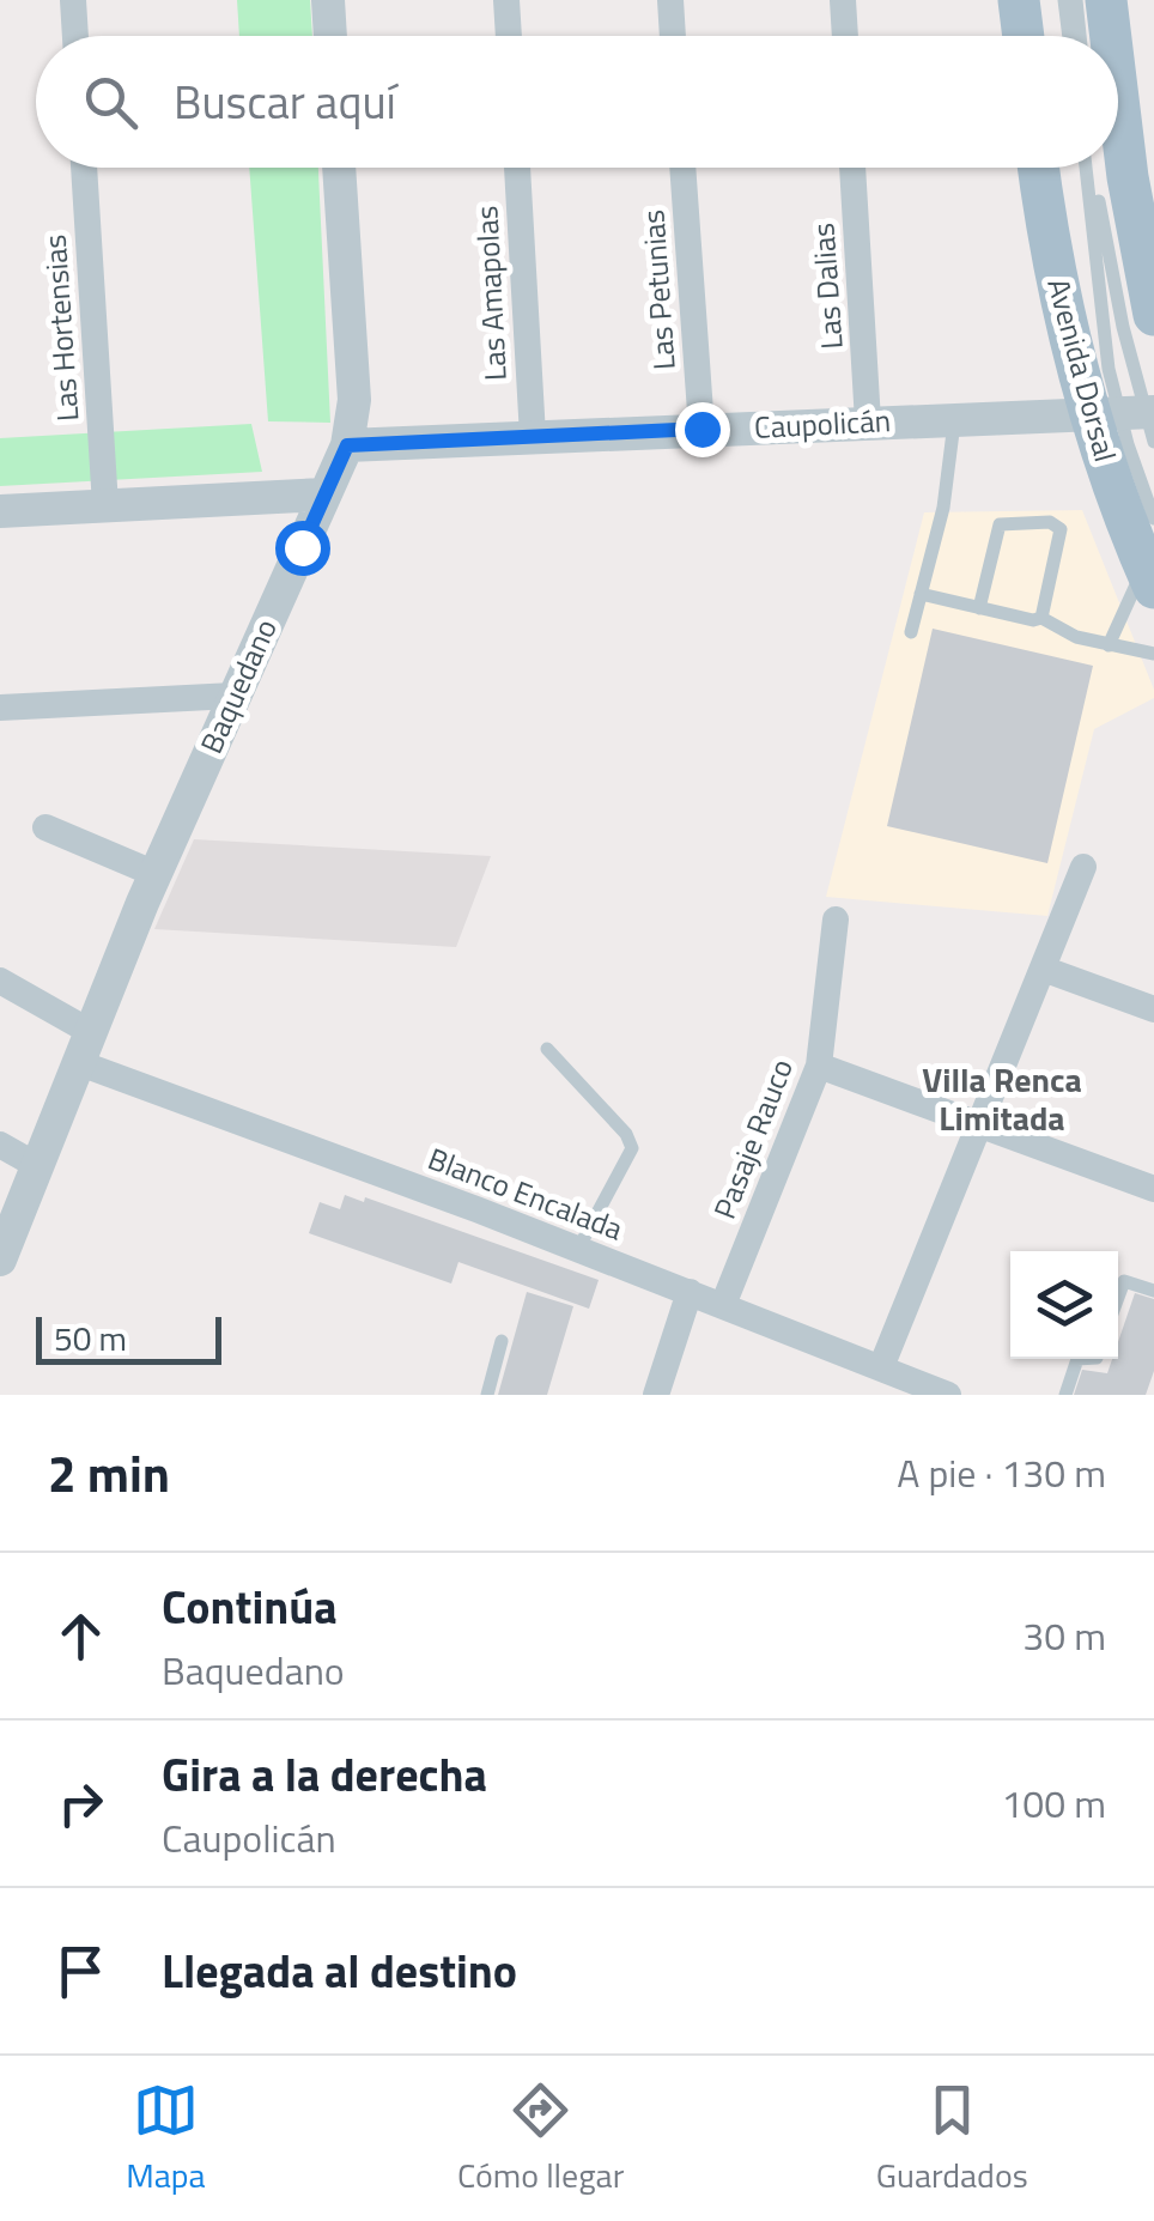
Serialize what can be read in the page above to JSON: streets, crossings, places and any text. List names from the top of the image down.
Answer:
{
  "streets": {
    "main road": ["Avenida Dorsal"],
    "street": [
      "Las Dalias",
      "Las Petunias",
      "Las Amapolas",
      "Las Hortensias",
      "Caupolicán",
      "Baquedano",
      "Pasaje Rauco",
      "Blanco Encalada"
    ]
  },
  "crossings": [
    ["Las Dalias", "Caupolicán"],
    ["Las Petunias", "Caupolicán"],
    ["Las Amapolas", "Caupolicán"],
    ["Avenida Dorsal", "Caupolicán"],
    ["Caupolicán", "Baquedano"],
    ["Baquedano", "Blanco Encalada"],
    ["Pasaje Rauco", "Blanco Encalada"]
  ],
  "districts": ["Villa Renca Limitada"],
  "scale_bar": "50 m",
  "page": {
    "search": "Buscar aquí",
    "scale": "50 m",
    "heading": ["2 min", "A pie · 130 m"],
    "list": [
      ["Continúa", "Baquedano", "30 m"],
      ["Gira a la derecha", "Caupolicán", "100 m"],
      "Llegada al destino"
    ],
    "nav": ["Mapa", "Cómo llegar", "Guardados"]
  }
}
